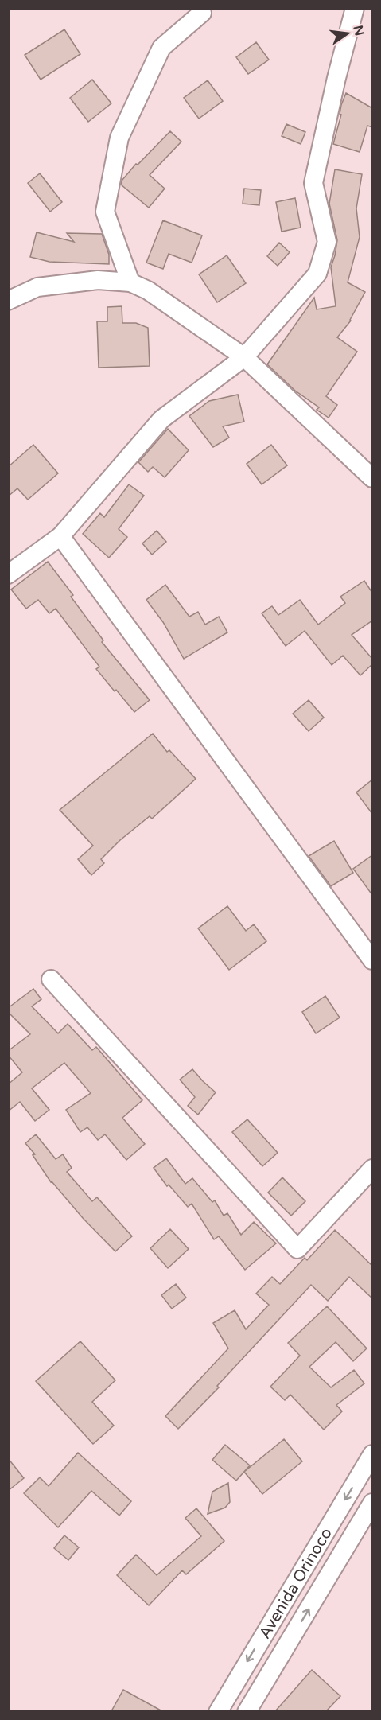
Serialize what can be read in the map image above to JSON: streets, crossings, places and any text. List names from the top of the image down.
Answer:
{
  "streets": {
    "street": ["Avenida Orinoco"]
  },
  "north": "right"
}
